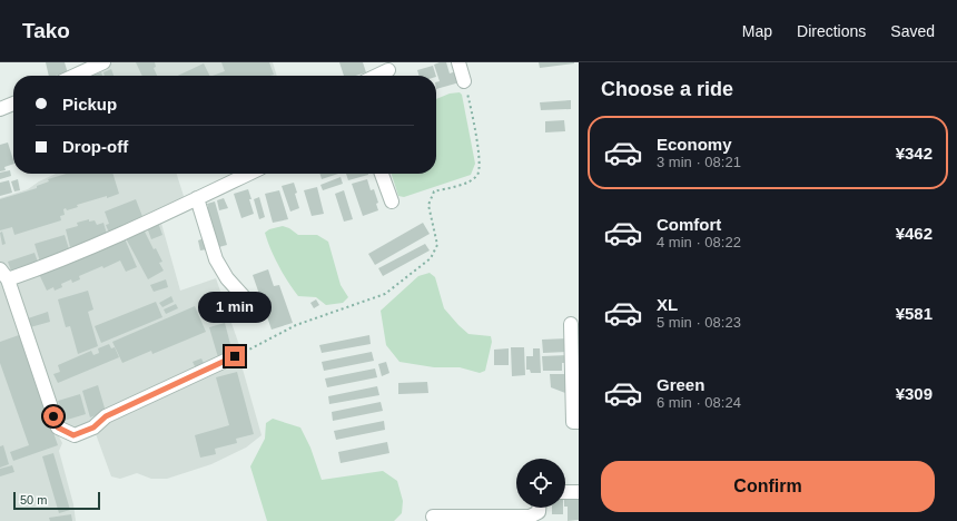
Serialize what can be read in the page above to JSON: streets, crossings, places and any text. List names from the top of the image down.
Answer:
{
  "scale_bar": "50 m",
  "page": {
    "header": "Tako",
    "nav": ["Map", "Directions", "Saved"],
    "heading": "Choose a ride",
    "banner": ["Pickup", "Drop-off"],
    "list": [
      {
        "name": "Economy",
        "note": "3 min · 08:21",
        "value": "¥342"
      },
      {
        "name": "Comfort",
        "note": "4 min · 08:22",
        "value": "¥462"
      },
      {
        "name": "XL",
        "note": "5 min · 08:23",
        "value": "¥581"
      },
      {
        "name": "Green",
        "note": "6 min · 08:24",
        "value": "¥309"
      }
    ],
    "bubble": "1 min",
    "buttons": "Confirm",
    "scale": "50 m"
  }
}
